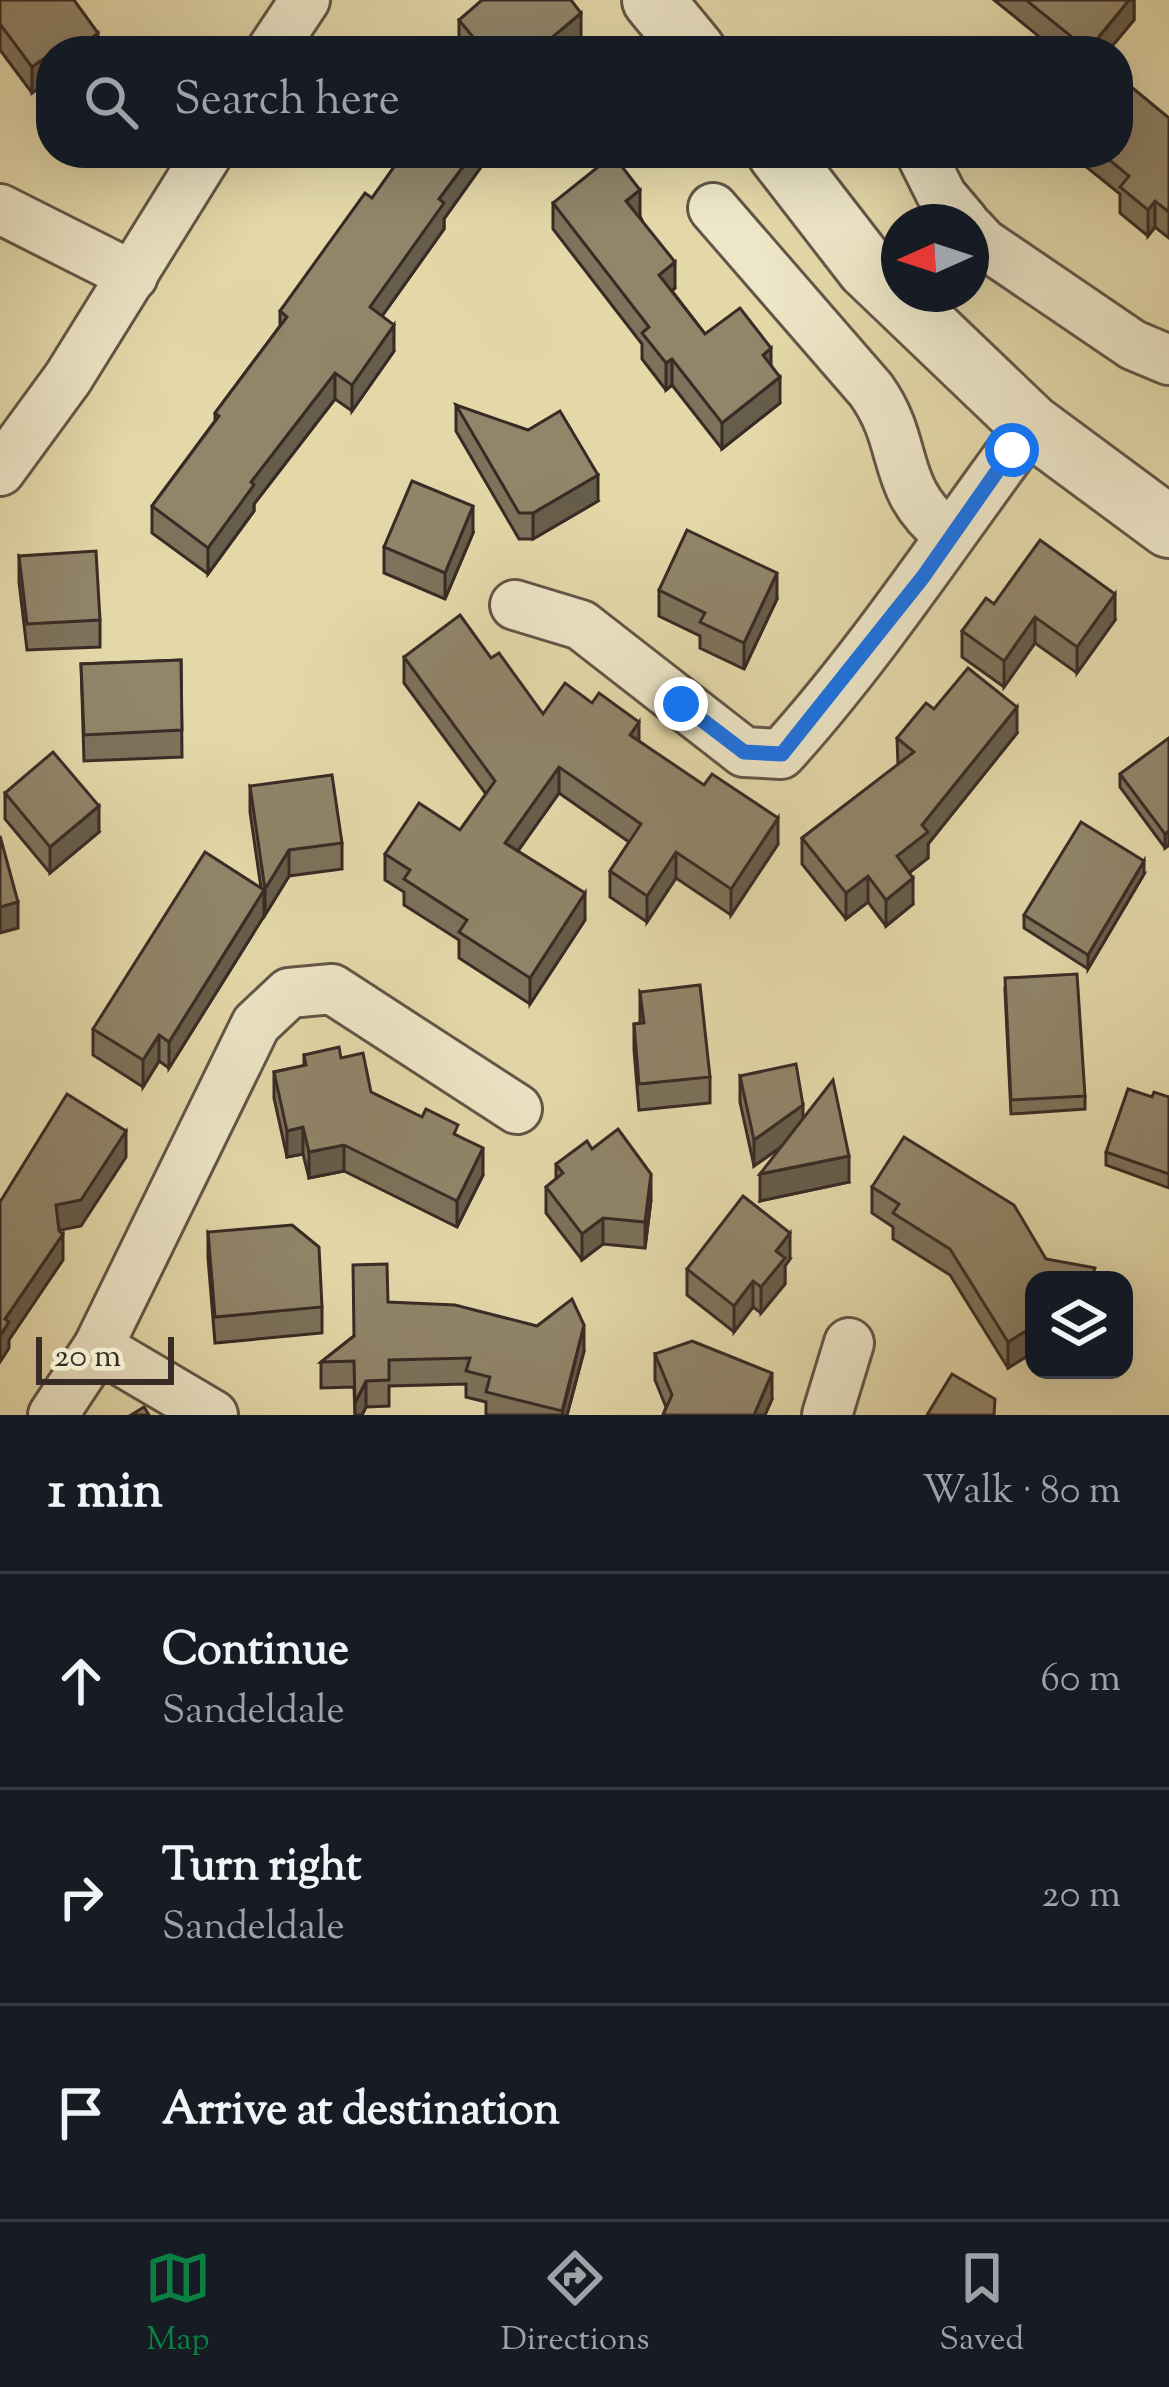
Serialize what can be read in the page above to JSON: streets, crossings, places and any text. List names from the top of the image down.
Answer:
{
  "scale_bar": "20 m",
  "north": "left",
  "page": {
    "search": "Search here",
    "scale": "20 m",
    "heading": ["1 min", "Walk · 80 m"],
    "list": [
      ["Continue", "Sandeldale", "60 m"],
      ["Turn right", "Sandeldale", "20 m"],
      "Arrive at destination"
    ],
    "nav": ["Map", "Directions", "Saved"]
  }
}
